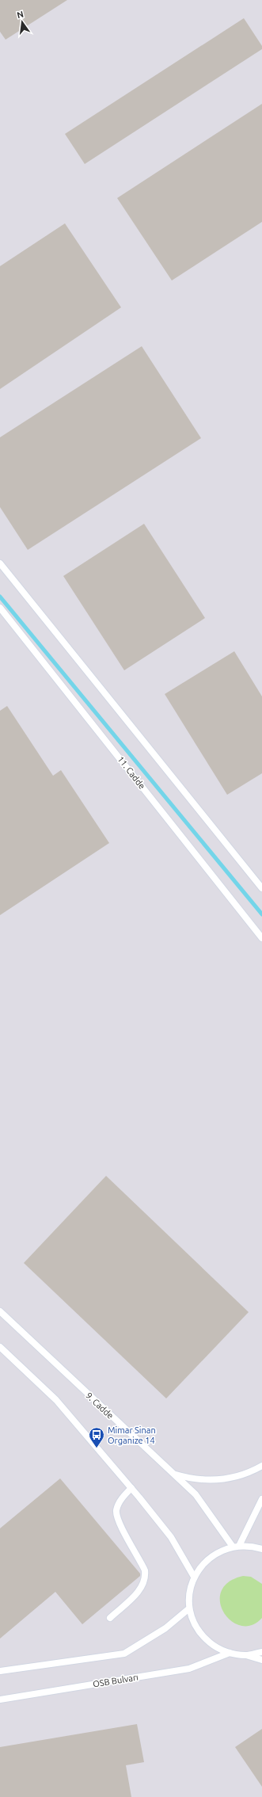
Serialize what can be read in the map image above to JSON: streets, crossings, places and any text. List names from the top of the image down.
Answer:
{
  "streets": {
    "lane": ["11. Cadde", "9. Cadde", "OSB Bulvarı"]
  },
  "places": {
    "bus stop": ["Mimar Sinan Organize 14"]
  },
  "north": "top"
}
